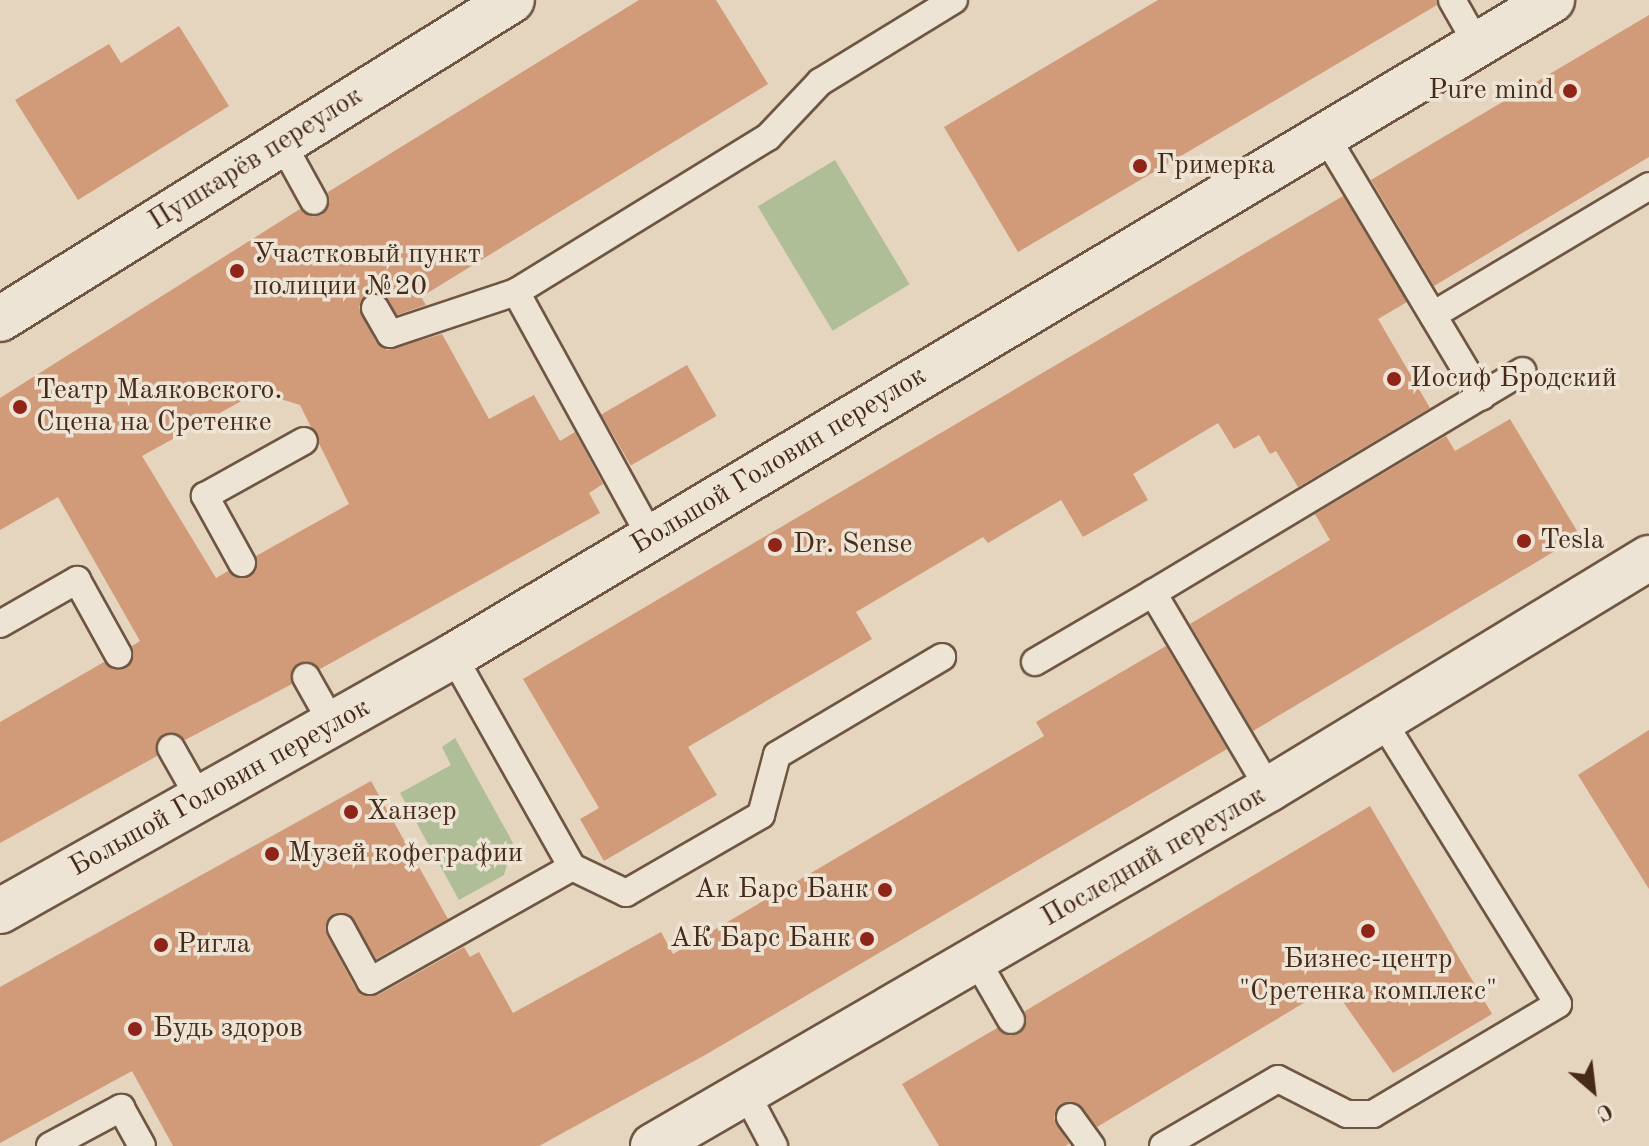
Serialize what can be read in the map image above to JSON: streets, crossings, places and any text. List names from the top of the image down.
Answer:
{
  "streets": {
    "street": ["Пушкарёв переулок", "Большой Головин переулок", "Последний переулок"]
  },
  "places": [
    "Pure mind",
    "Гримерка",
    "Участковый пункт полиции №20",
    "Иосиф Бродский",
    "Театр Маяковского. Сцена на Сретенке",
    "Tesla",
    "Dr. Sense",
    "Ханзер",
    "Музей кофеграфии",
    "Ак Барс Банк",
    "Бизнес-центр \"Сретенка комплекс\"",
    "АК Барс Банк",
    "Ригла",
    "Будь здоров"
  ],
  "north": "bottom right"
}
